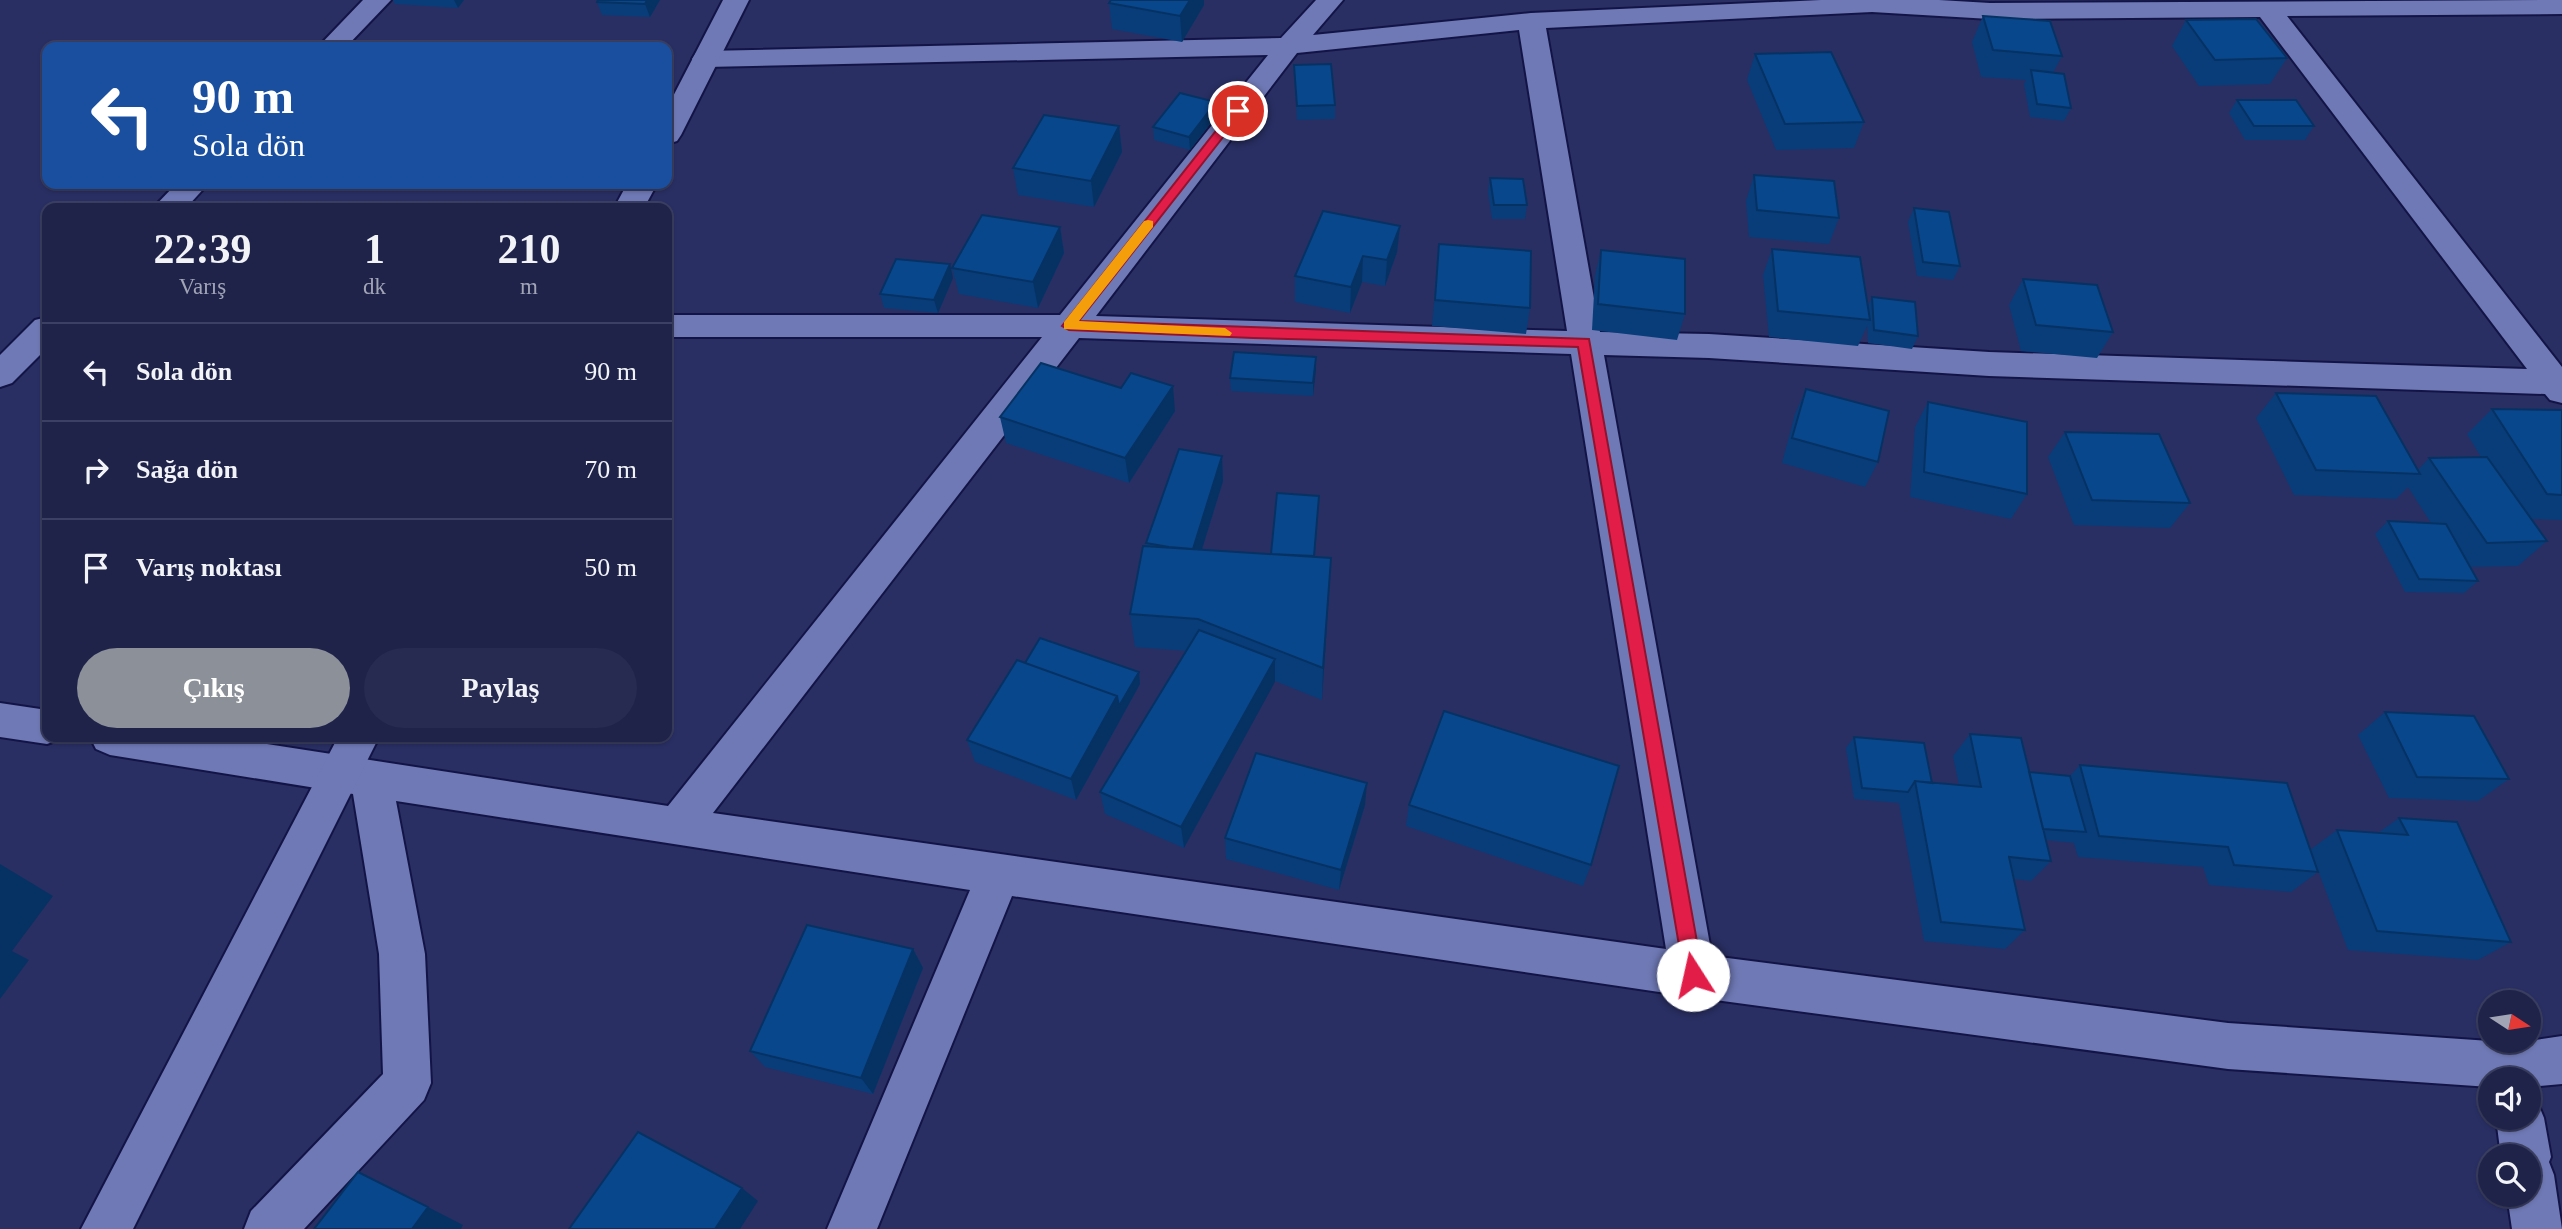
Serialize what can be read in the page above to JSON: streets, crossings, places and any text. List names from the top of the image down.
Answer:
{
  "north": "right",
  "page": {
    "turn": ["90 m", "Sola dön"],
    "eta": [
      "22:39",
      "Varış",
      "1",
      "dk",
      "210",
      "m"
    ],
    "list": [
      {
        "name": "Sola dön",
        "value": "90 m"
      },
      {
        "name": "Sağa dön",
        "value": "70 m"
      },
      {
        "name": "Varış noktası",
        "value": "50 m"
      }
    ],
    "buttons": ["Çıkış", "Paylaş"]
  }
}
